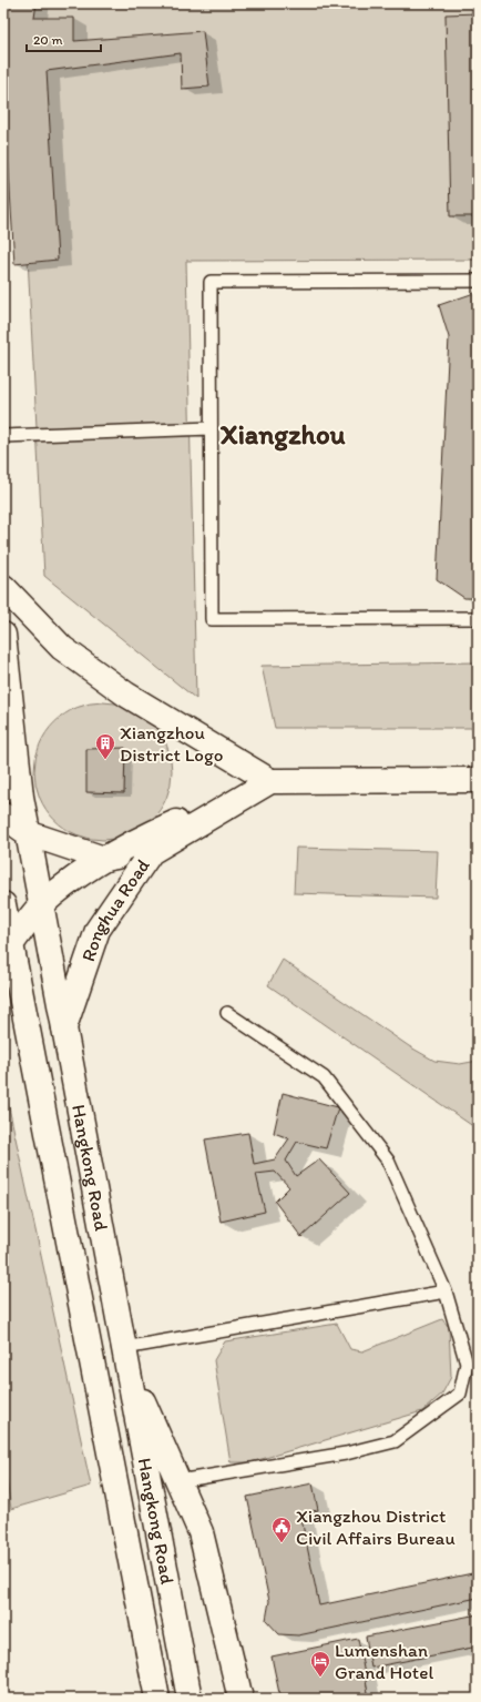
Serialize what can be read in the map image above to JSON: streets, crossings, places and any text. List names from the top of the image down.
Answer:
{
  "streets": {
    "main road": ["Ronghua Road", "Hangkong Road"]
  },
  "crossings": [
    ["Ronghua Road", "Hangkong Road"]
  ],
  "districts": ["Xiangzhou"],
  "places": {
    "building": ["Xiangzhou District Logo"],
    "public building": ["Xiangzhou District Civil Affairs Bureau"],
    "hotel": ["Lumenshan Grand Hotel"]
  },
  "scale_bar": "20 m"
}
